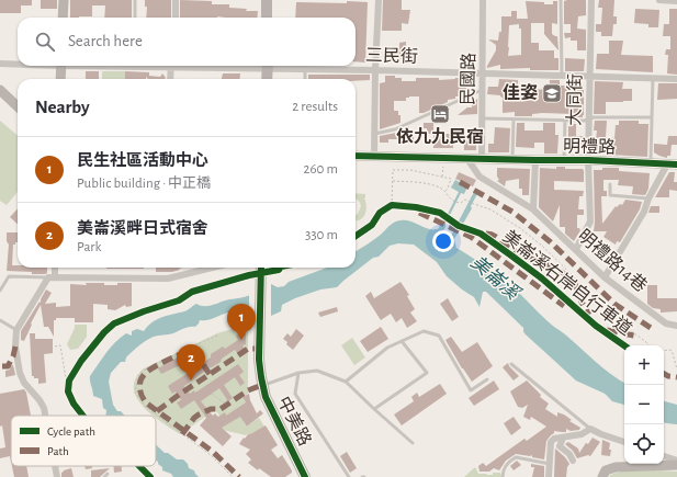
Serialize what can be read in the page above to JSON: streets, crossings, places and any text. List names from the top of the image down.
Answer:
{
  "streets": {
    "main road": ["中美路"],
    "street": [
      "三民街",
      "民國路",
      "大同街",
      "明禮路",
      "明禮路14巷"
    ],
    "cycle path": ["美崙溪右岸自行車道"]
  },
  "crossings": [
    ["三民街", "民國路"],
    ["三民街", "大同街"],
    ["民國路", "明禮路"],
    ["大同街", "明禮路"],
    ["大同街", "明禮路14巷"]
  ],
  "water": ["美崙溪"],
  "places": {
    "school or university": ["佳姿"],
    "hotel": ["依九九民宿"]
  },
  "legend": ["Cycle path", "Path"],
  "page": {
    "search": "Search here",
    "heading": ["Nearby", "2 results"],
    "list": [
      {
        "mark": "1",
        "name": "民生社區活動中心",
        "note": "Public building · 中正橋",
        "value": "260 m"
      },
      {
        "mark": "2",
        "name": "美崙溪畔日式宿舍",
        "note": "Park",
        "value": "330 m"
      }
    ],
    "pins": ["1", "2"],
    "map_buttons": ["+", "−"]
  }
}
